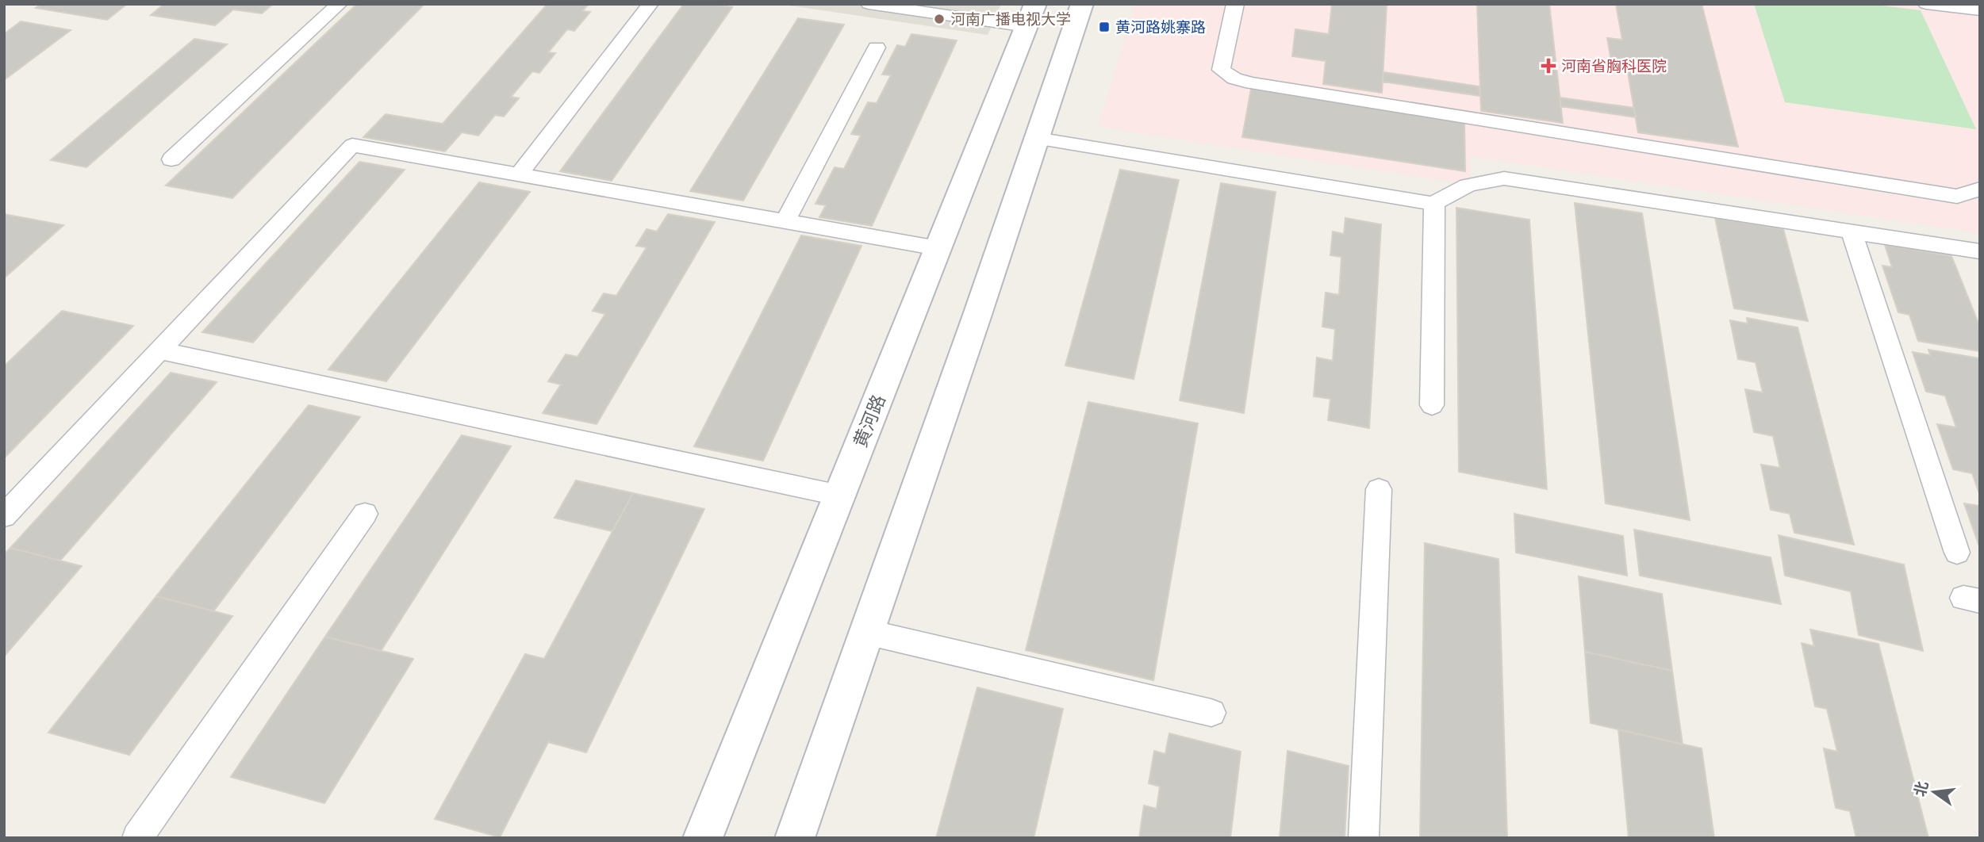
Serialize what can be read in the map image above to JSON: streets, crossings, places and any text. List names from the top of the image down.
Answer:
{
  "streets": {
    "main road": ["黄河路"]
  },
  "places": {
    "other": ["河南广播电视大学"],
    "transit": ["黄河路姚寨路"],
    "health": ["河南省胸科医院"]
  },
  "north": "left"
}
